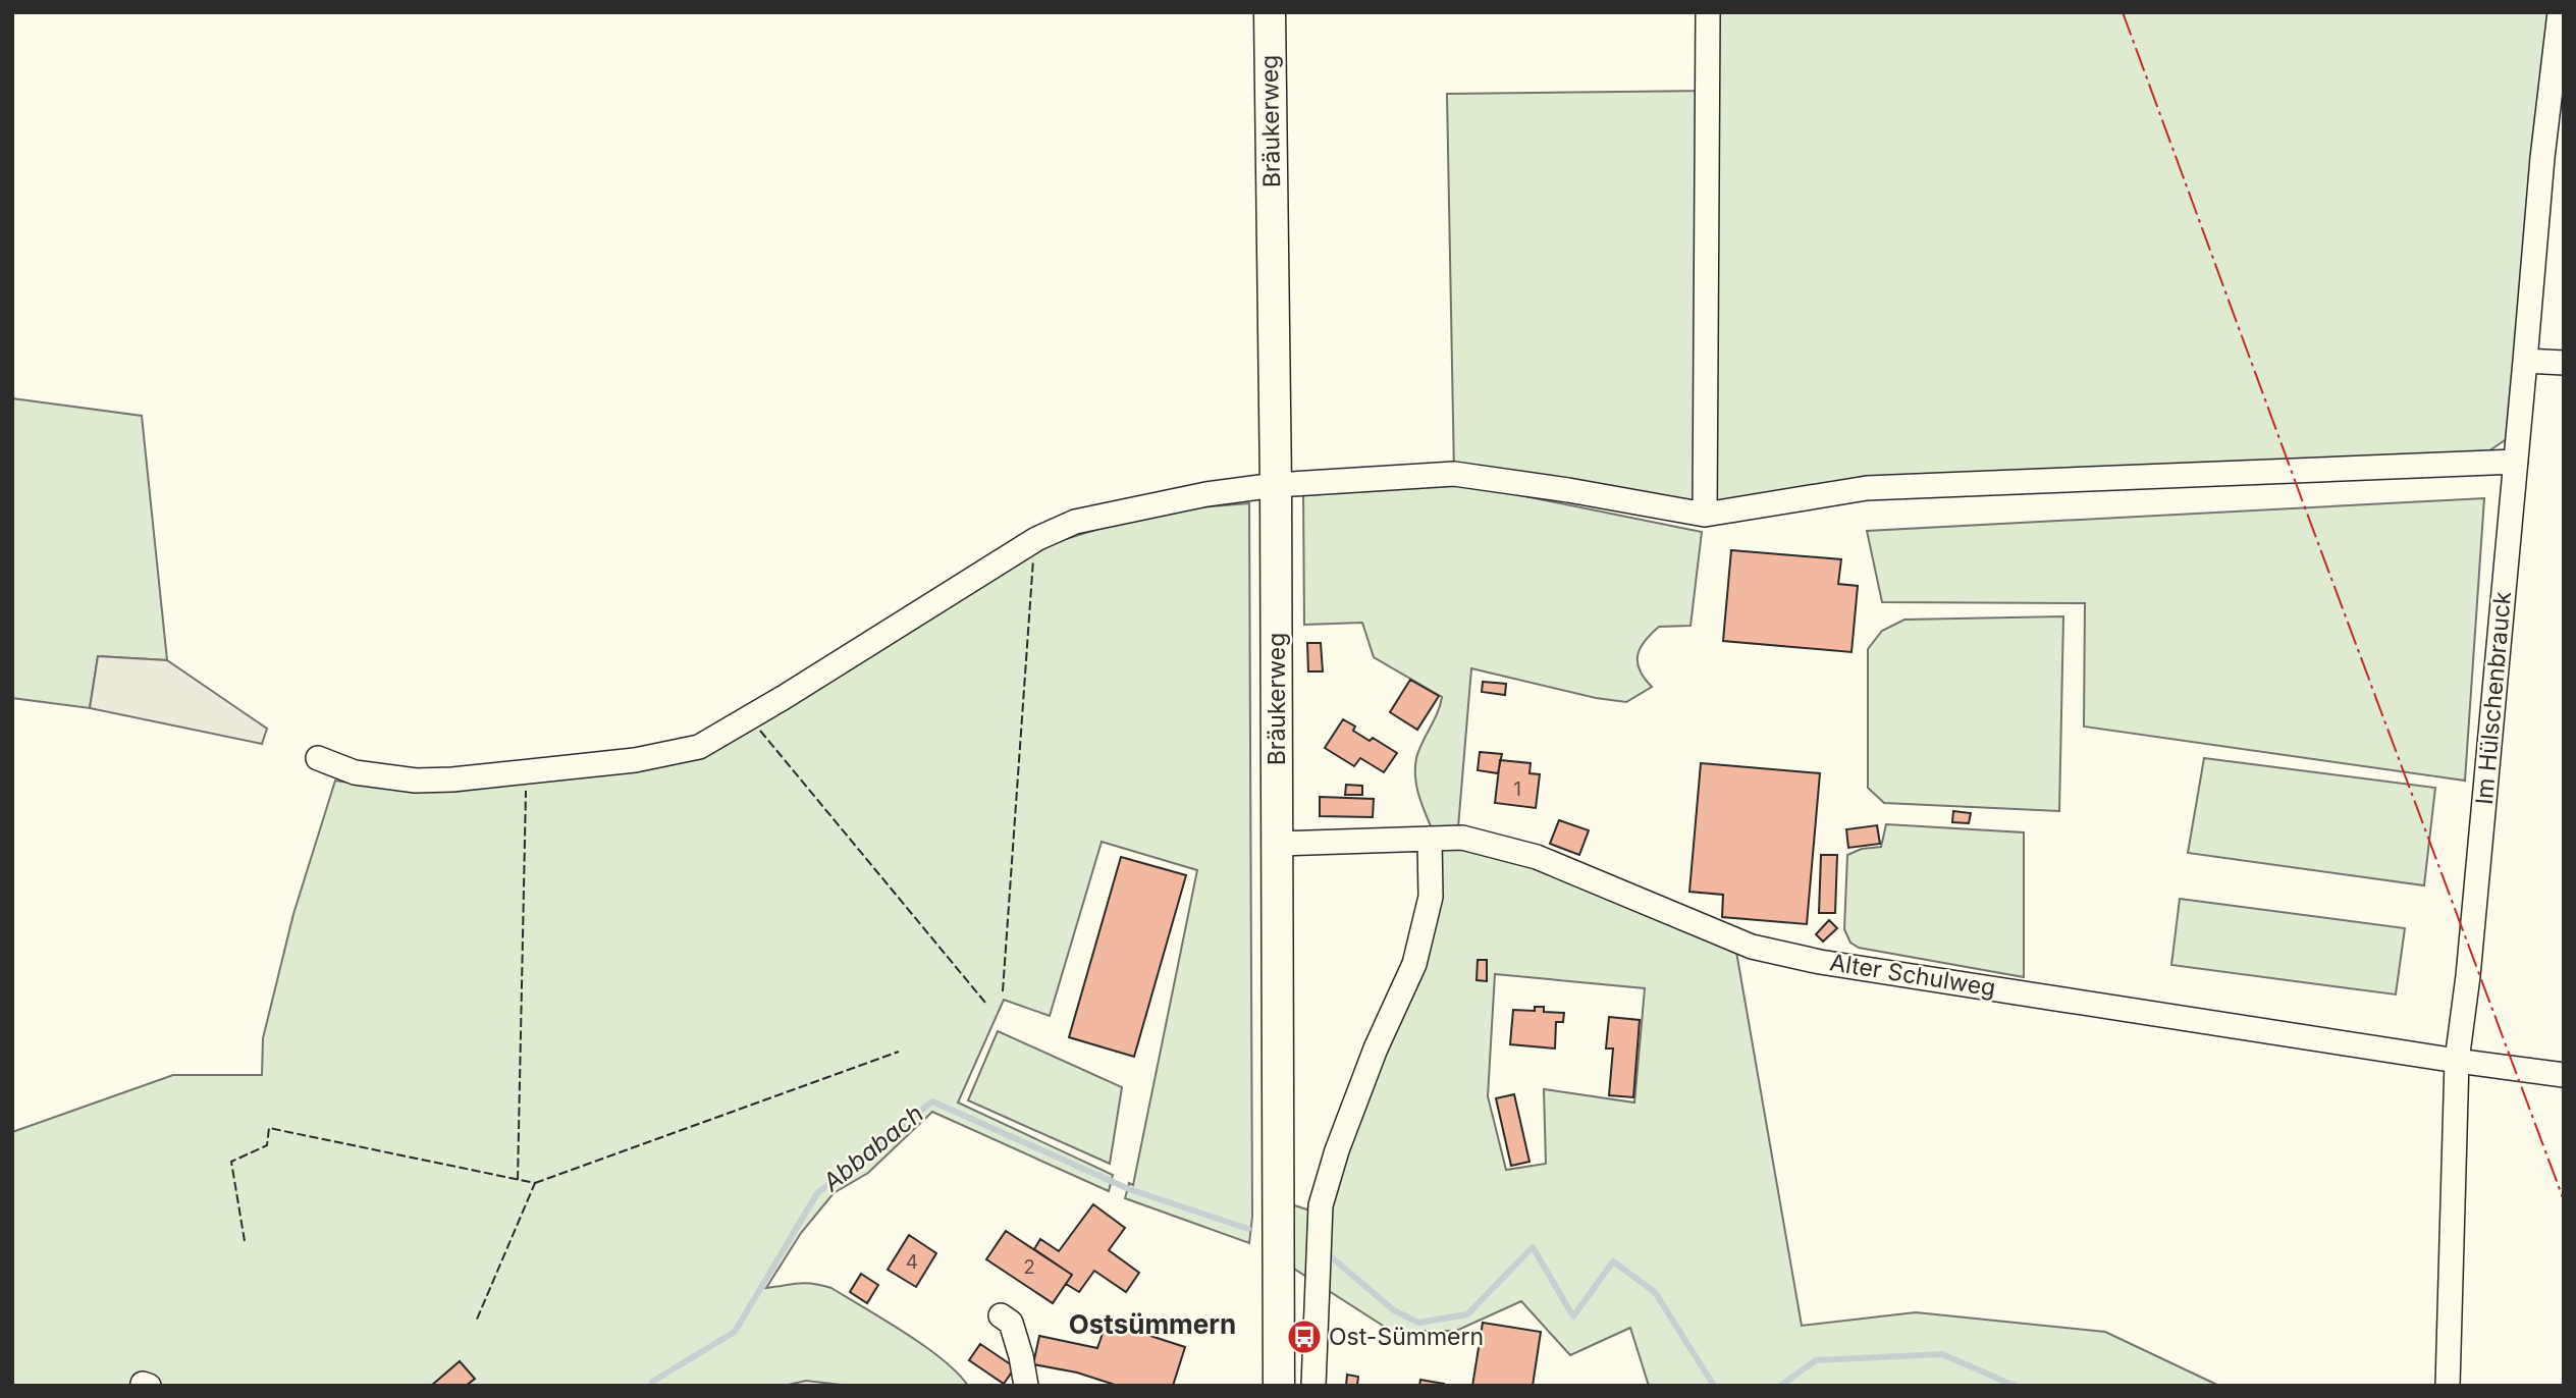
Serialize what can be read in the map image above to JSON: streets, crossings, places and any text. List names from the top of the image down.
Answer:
{
  "streets": {
    "main road": ["Bräukerweg"],
    "street": ["Im Hülschenbrauck", "Alter Schulweg"]
  },
  "crossings": [
    ["Bräukerweg", "Alter Schulweg"],
    ["Im Hülschenbrauck", "Alter Schulweg"]
  ],
  "districts": ["Ostsümmern"],
  "water": ["Abbabach"],
  "places": {
    "bus stop": ["Ost-Sümmern"]
  },
  "house_numbers": ["1", "4", "2"]
}
